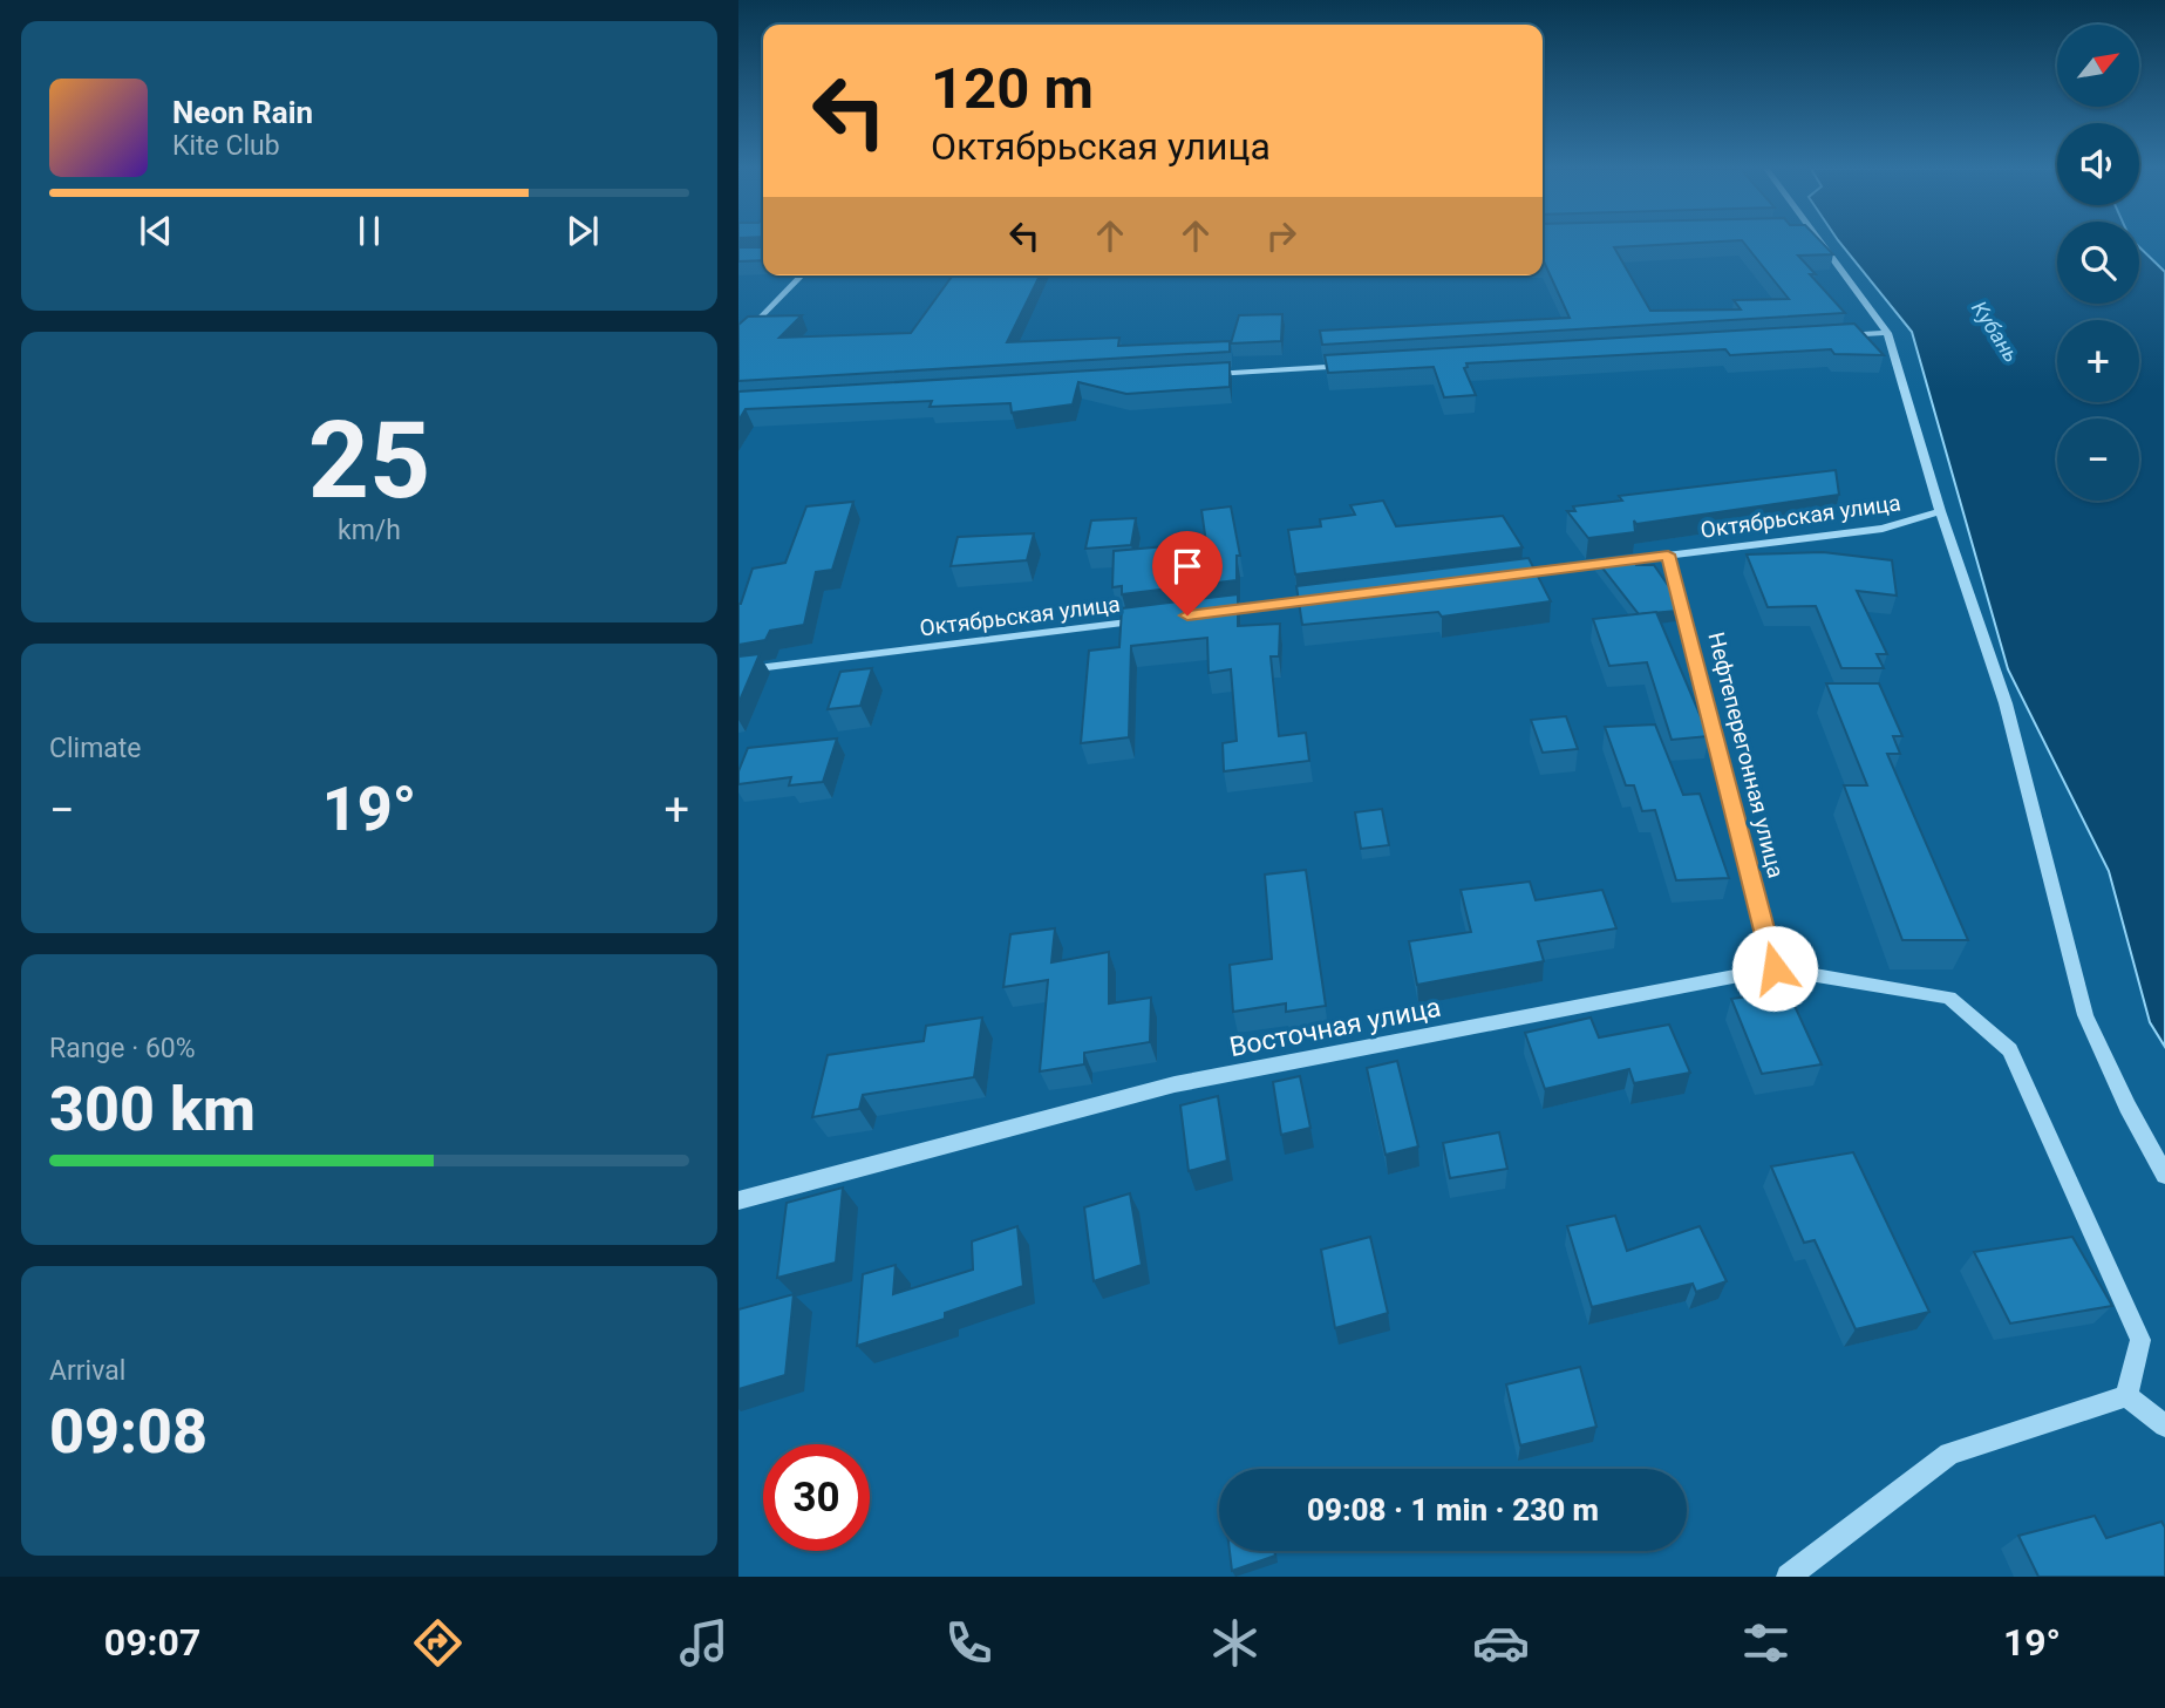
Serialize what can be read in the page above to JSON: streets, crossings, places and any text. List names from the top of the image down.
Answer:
{
  "streets": {
    "street": ["Октябрьская улица", "Нефтеперегонная улица", "Восточная улица"]
  },
  "crossings": [
    ["Октябрьская улица", "Нефтеперегонная улица"],
    ["Нефтеперегонная улица", "Восточная улица"]
  ],
  "water": ["Кубань"],
  "north": "top right",
  "page": {
    "map_buttons": ["+", "−"],
    "turn": ["120 m", "Октябрьская улица"],
    "song": ["Neon Rain", "Kite Club"],
    "tile": [
      ["25", "km/h"],
      "Climate",
      ["Range · 60%", "300 km"],
      ["Arrival", "09:08"]
    ],
    "heat": ["−", "19°", "+"],
    "limit": "30",
    "trip": "09:08 · 1 min · 230 m",
    "tabs": ["09:07", "19°"]
  }
}
